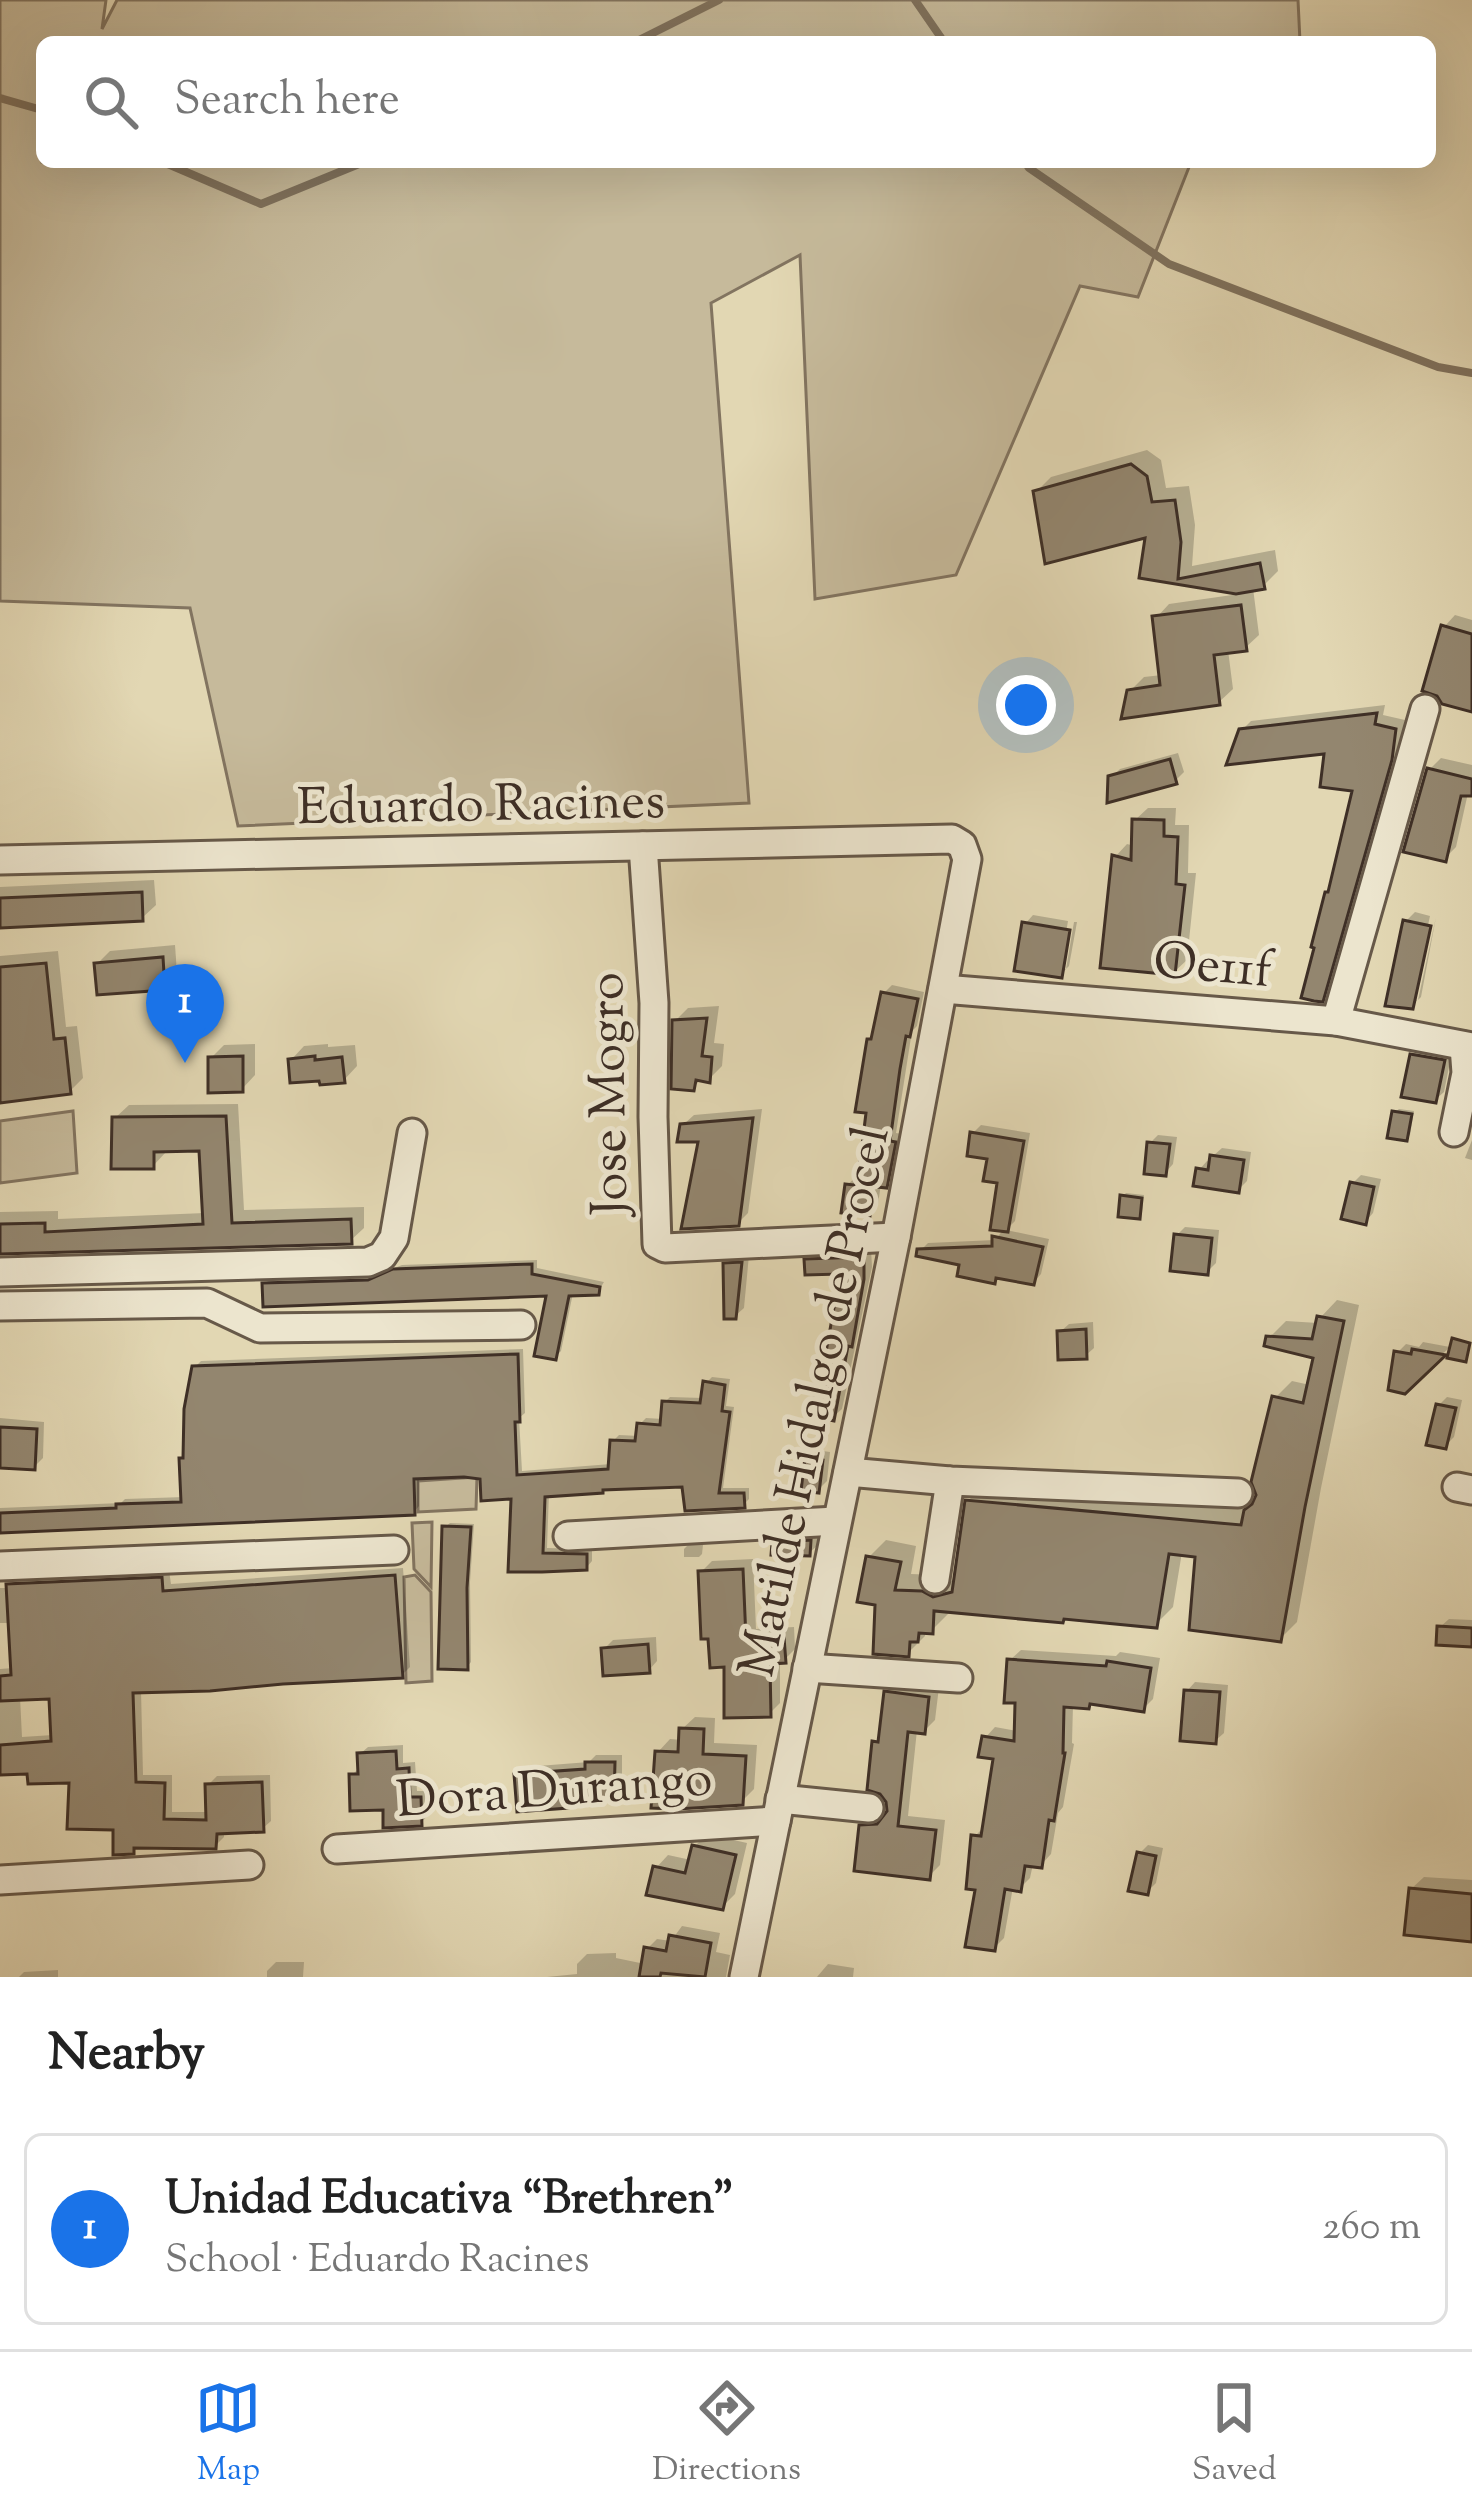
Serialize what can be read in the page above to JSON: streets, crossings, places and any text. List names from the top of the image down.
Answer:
{
  "streets": {
    "street": [
      "Eduardo Racines",
      "Oe11f",
      "Jose Mogro",
      "Matilde Hidalgo de Procel",
      "Dora Durango"
    ]
  },
  "crossings": [
    ["Eduardo Racines", "Jose Mogro"],
    ["Eduardo Racines", "Matilde Hidalgo de Procel"],
    ["Oe11f", "Matilde Hidalgo de Procel"],
    ["Jose Mogro", "Matilde Hidalgo de Procel"],
    ["Matilde Hidalgo de Procel", "Dora Durango"]
  ],
  "page": {
    "search": "Search here",
    "pins": "1",
    "heading": "Nearby",
    "list": [
      {
        "mark": "1",
        "name": "Unidad Educativa “Brethren”",
        "note": "School · Eduardo Racines",
        "value": "260 m"
      }
    ],
    "nav": ["Map", "Directions", "Saved"]
  }
}
